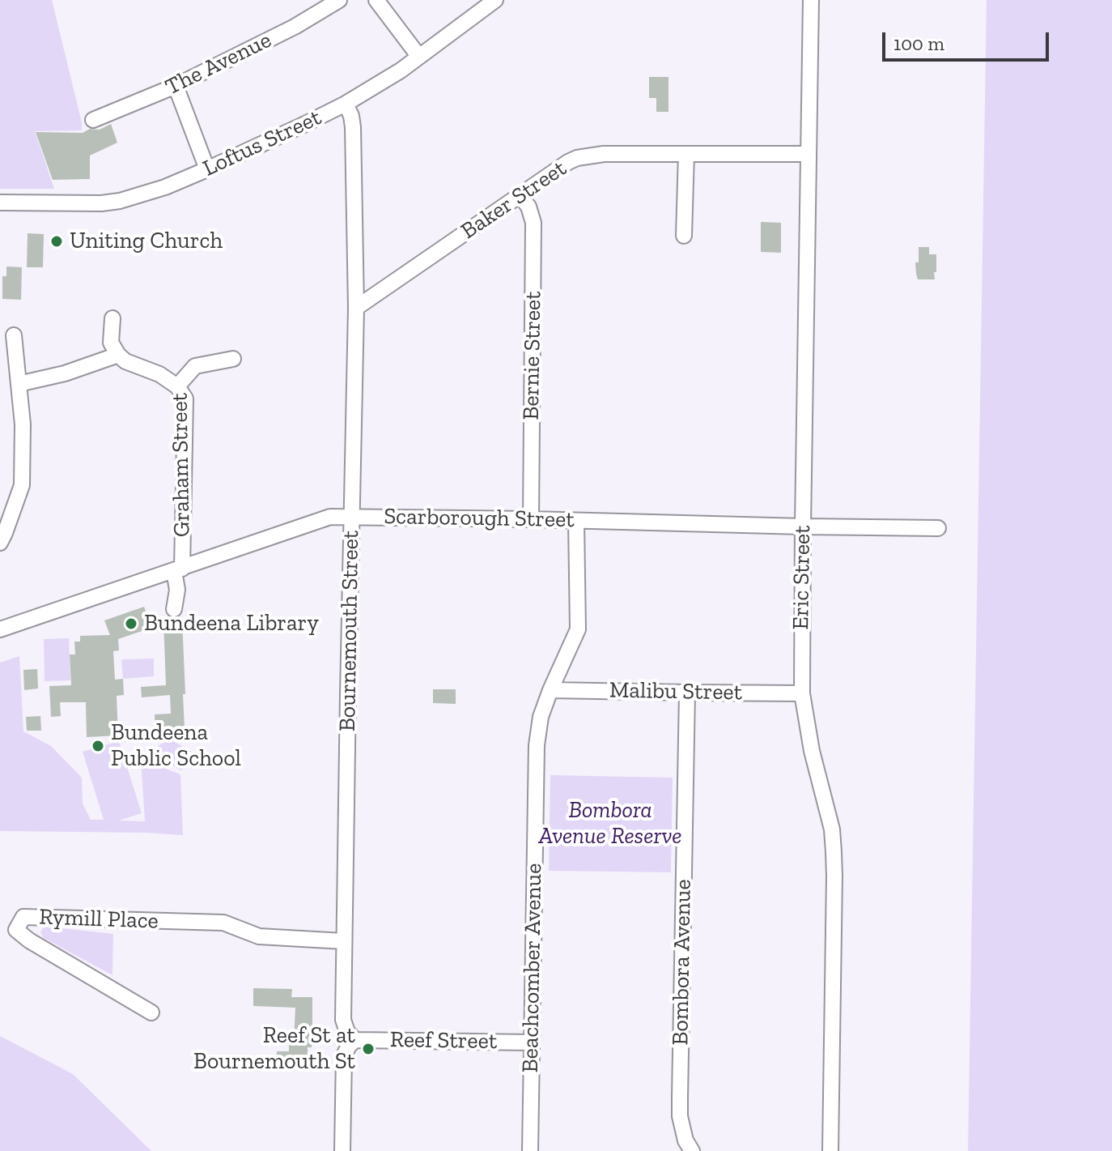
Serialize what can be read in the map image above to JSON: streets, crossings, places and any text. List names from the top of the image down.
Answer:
{
  "streets": {
    "street": [
      "The Avenue",
      "Loftus Street",
      "Baker Street",
      "Bernie Street",
      "Graham Street",
      "Scarborough Street",
      "Eric Street",
      "Bournemouth Street",
      "Malibu Street",
      "Rymill Place",
      "Bombora Avenue",
      "Beachcomber Avenue",
      "Reef Street"
    ]
  },
  "crossings": [
    ["Loftus Street", "Bournemouth Street"],
    ["Baker Street", "Bernie Street"],
    ["Baker Street", "Eric Street"],
    ["Baker Street", "Bournemouth Street"],
    ["Bernie Street", "Scarborough Street"],
    ["Graham Street", "Scarborough Street"],
    ["Scarborough Street", "Eric Street"],
    ["Scarborough Street", "Bournemouth Street"],
    ["Scarborough Street", "Beachcomber Avenue"],
    ["Eric Street", "Malibu Street"],
    ["Bournemouth Street", "Rymill Place"],
    ["Bournemouth Street", "Reef Street"],
    ["Malibu Street", "Bombora Avenue"],
    ["Malibu Street", "Beachcomber Avenue"],
    ["Beachcomber Avenue", "Reef Street"]
  ],
  "parks": ["Bombora Avenue Reserve"],
  "places": [
    "Uniting Church",
    "Bundeena Library",
    "Bundeena Public School",
    "Reef St at Bournemouth St"
  ],
  "scale_bar": "100 m"
}
